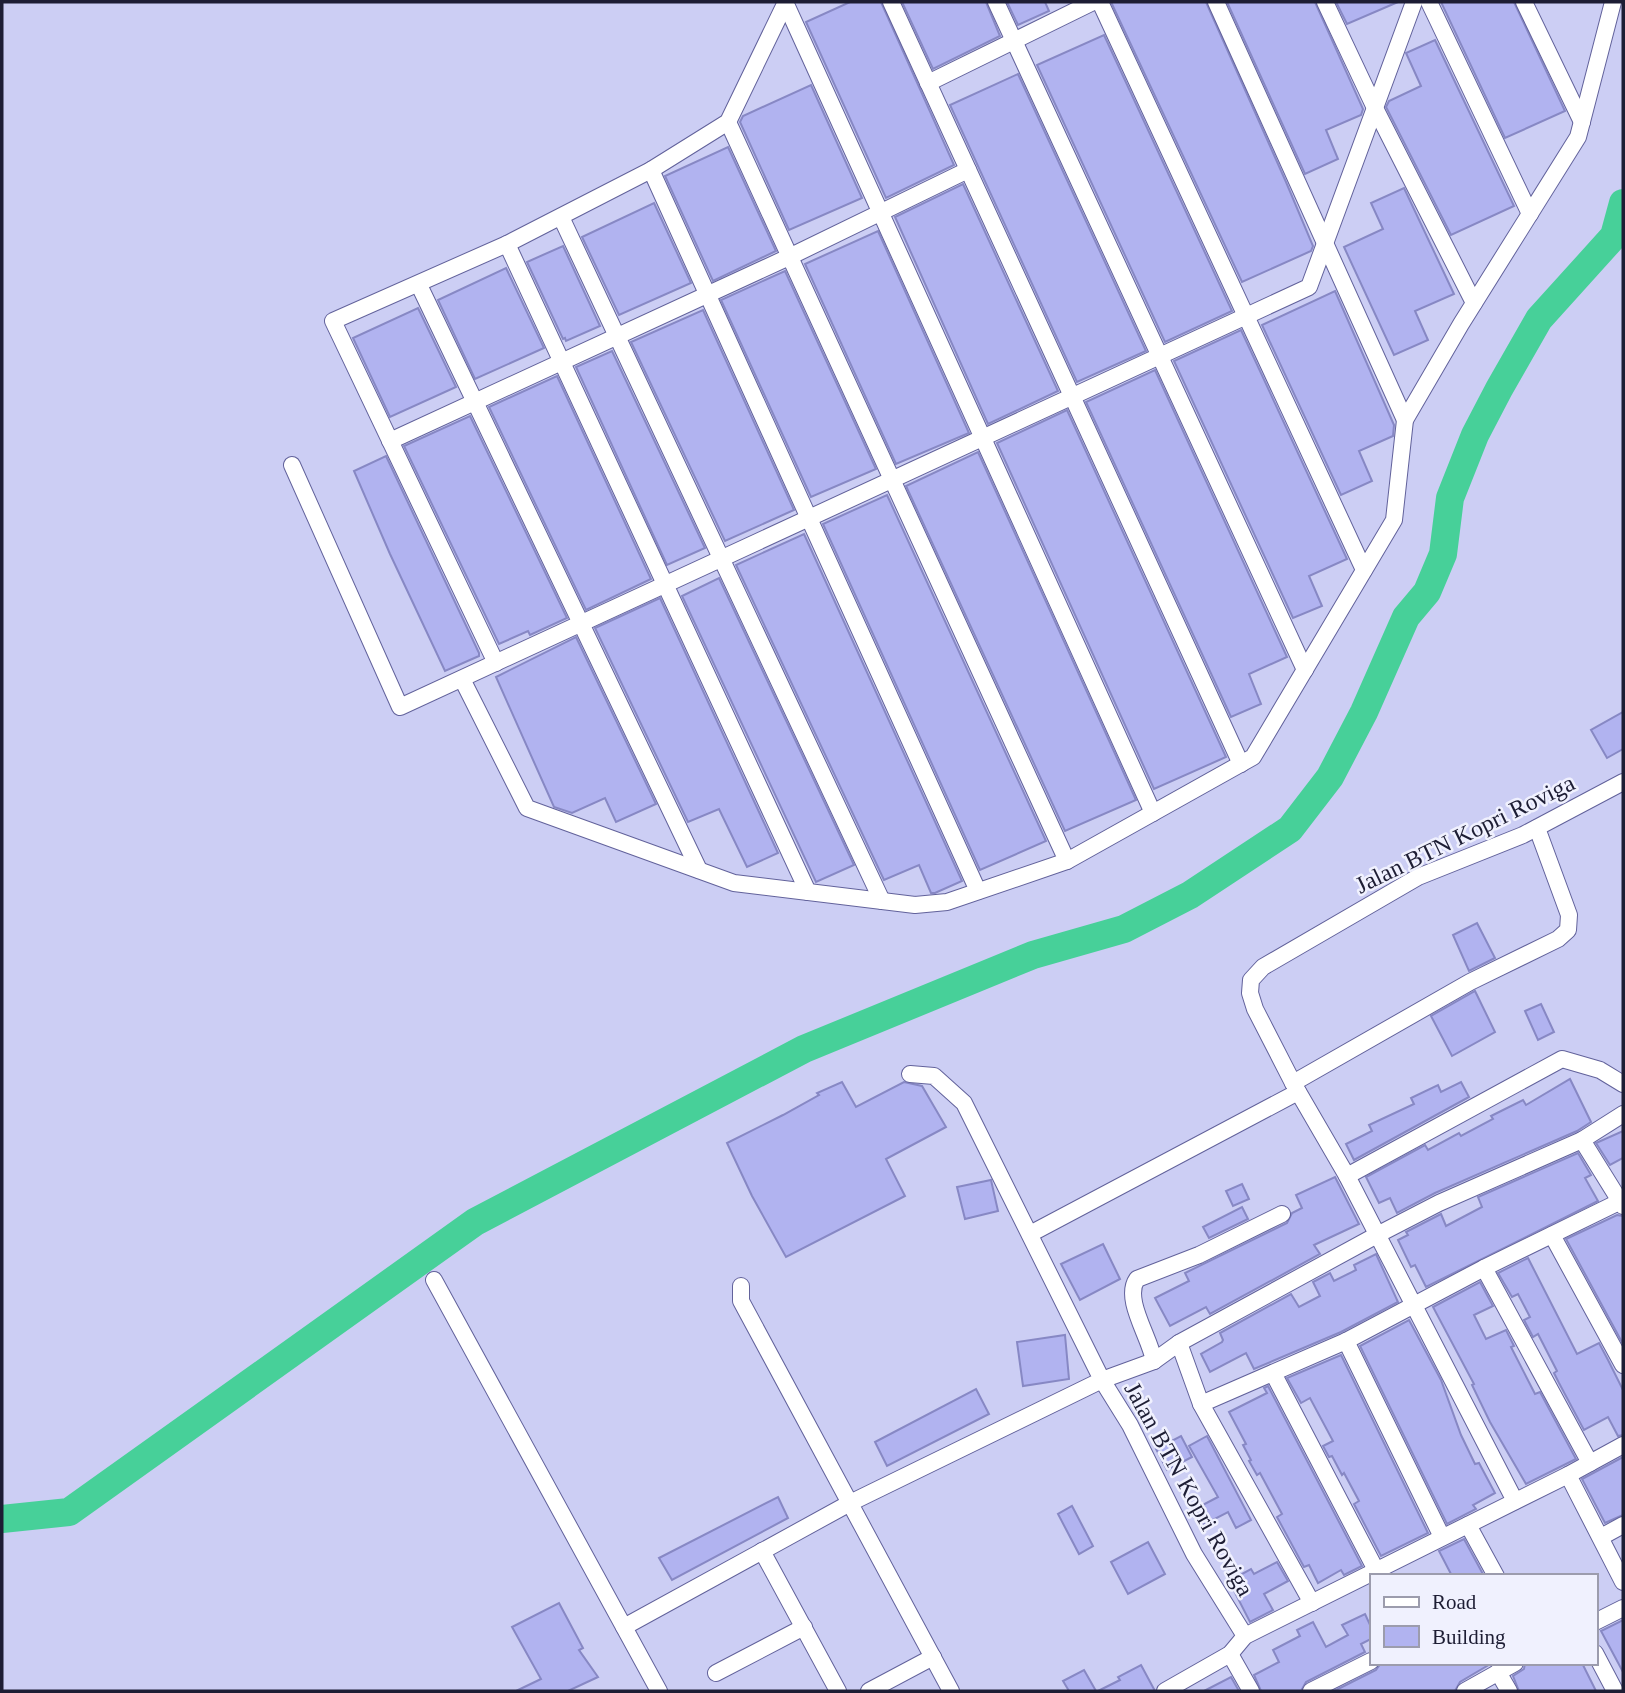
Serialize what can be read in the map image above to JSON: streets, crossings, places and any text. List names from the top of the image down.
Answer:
{
  "streets": {
    "street": ["Jalan BTN Kopri Roviga"]
  },
  "legend": ["Road", "Building"]
}
